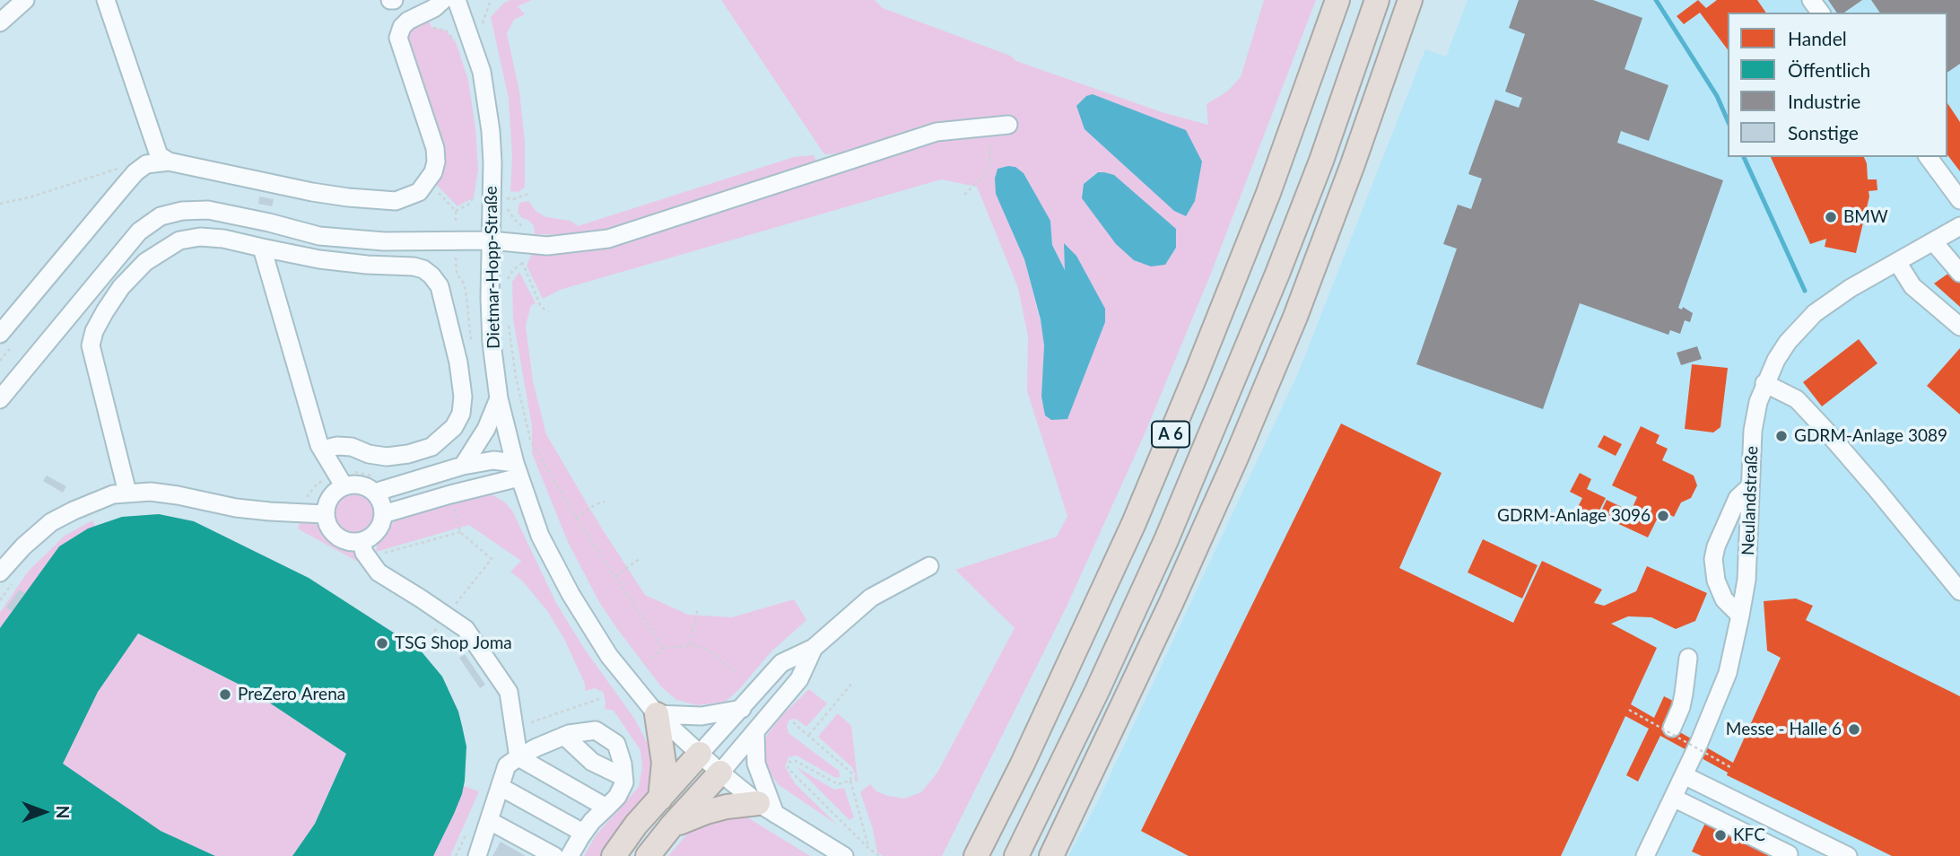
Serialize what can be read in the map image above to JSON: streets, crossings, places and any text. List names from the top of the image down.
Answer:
{
  "streets": {
    "highway": ["A 6"],
    "street": ["Dietmar-Hopp-Straße", "Neulandstraße"]
  },
  "places": [
    "BMW",
    "GDRM-Anlage 3089",
    "GDRM-Anlage 3096",
    "TSG Shop Joma",
    "PreZero Arena",
    "Messe - Halle 6",
    "KFC"
  ],
  "legend": [
    "Handel",
    "Öffentlich",
    "Industrie",
    "Sonstige"
  ],
  "north": "right"
}
